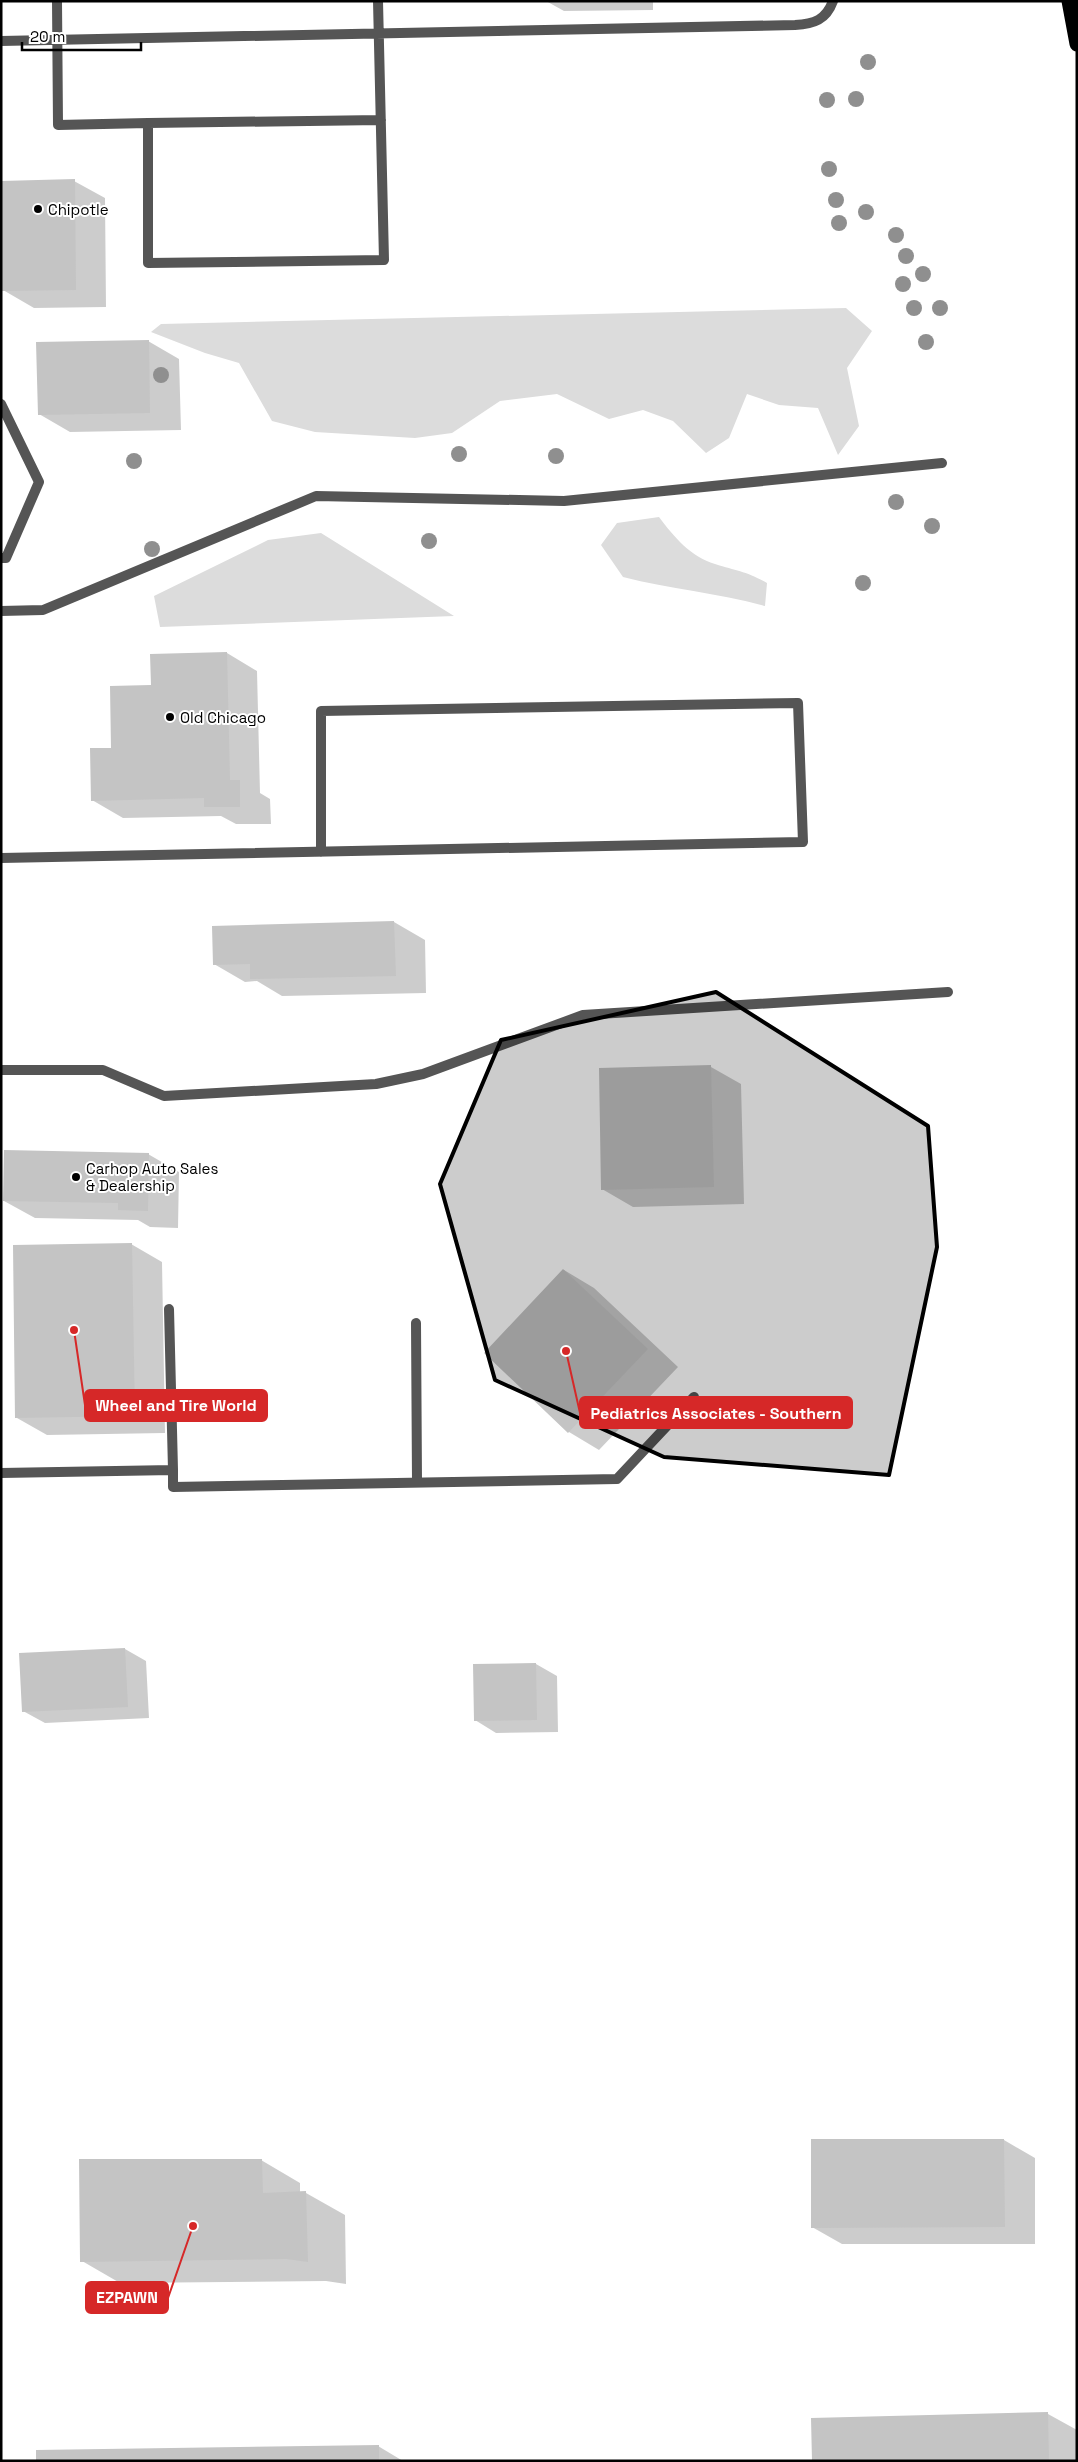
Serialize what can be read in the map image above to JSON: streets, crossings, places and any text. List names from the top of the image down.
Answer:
{
  "places": [
    "Chipotle",
    "Old Chicago",
    "Carhop Auto Sales & Dealership",
    "Wheel and Tire World",
    "Pediatrics Associates - Southern",
    "EZPAWN"
  ],
  "scale_bar": "20 m"
}
